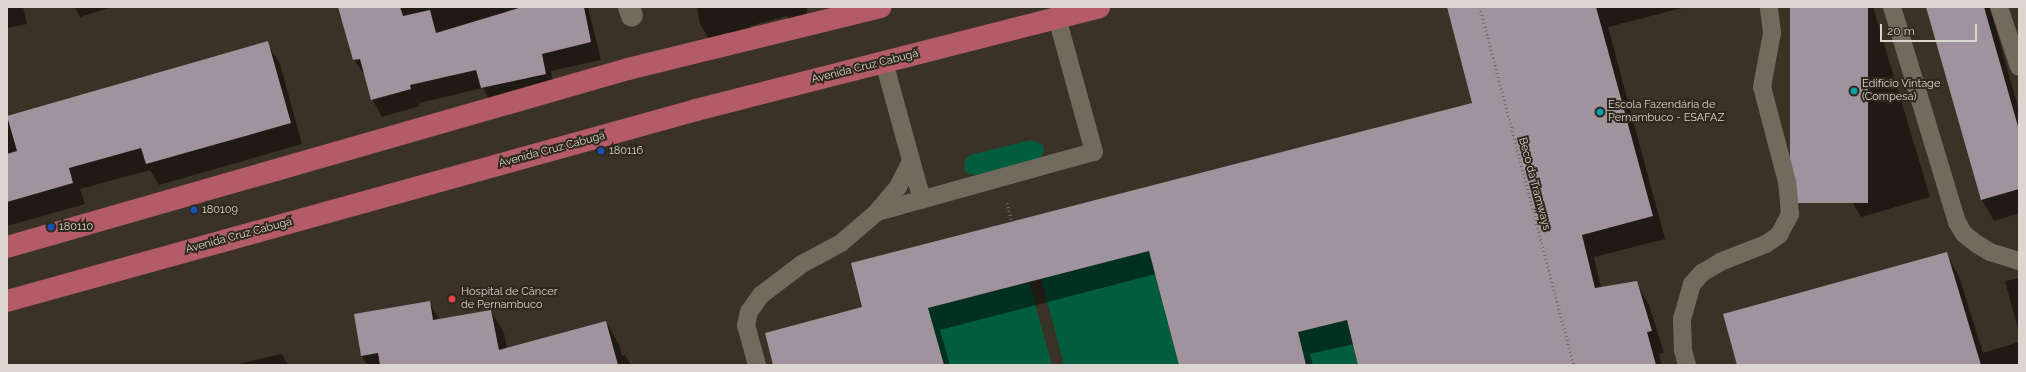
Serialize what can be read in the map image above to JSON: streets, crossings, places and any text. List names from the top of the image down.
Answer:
{
  "streets": {
    "main road": ["Avenida Cruz Cabugá"],
    "path": ["Beco da Tramways"]
  },
  "places": [
    "Edifício Vintage (Compesa)",
    "Escola Fazendária de Pernambuco - ESAFAZ",
    "180116",
    "180109",
    "180110",
    "Hospital de Câncer de Pernambuco"
  ],
  "scale_bar": "20 m"
}
